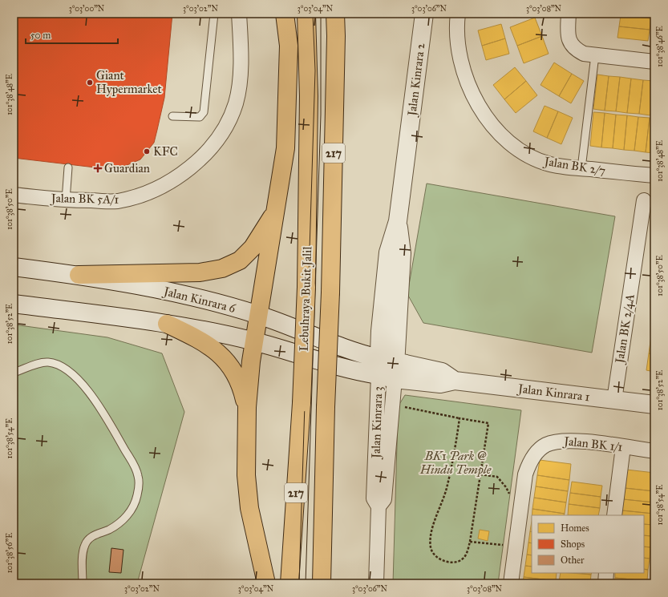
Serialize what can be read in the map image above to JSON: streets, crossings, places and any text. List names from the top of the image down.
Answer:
{
  "streets": {
    "highway": ["217", "Lebuhraya Bukit Jalil"],
    "main road": ["Jalan Kinrara 2", "Jalan Kinrara 6", "Jalan Kinrara 1"],
    "street": [
      "Jalan BK 2/7",
      "Jalan BK 5A/1",
      "Jalan BK 2/4A",
      "Jalan Kinrara 3",
      "Jalan BK 1/1"
    ]
  },
  "crossings": [
    ["Jalan Kinrara 2", "Jalan Kinrara 6"],
    ["Jalan Kinrara 2", "Jalan Kinrara 1"],
    ["Jalan Kinrara 2", "Jalan Kinrara 3"],
    ["Jalan Kinrara 6", "Jalan Kinrara 1"],
    ["Jalan BK 2/4A", "Jalan Kinrara 1"],
    ["Jalan Kinrara 1", "Jalan Kinrara 3"]
  ],
  "parks": ["BK1 Park @ Hindu Temple"],
  "places": {
    "other": ["Giant Hypermarket", "KFC"],
    "health": ["Guardian"]
  },
  "legend": ["Homes", "Shops", "Other"],
  "scale_bar": "50 m",
  "coordinates": [
    "3°03'00\"N",
    "3°03'02\"N",
    "3°03'04\"N",
    "3°03'06\"N",
    "3°03'08\"N",
    "101°38'46\"E",
    "101°38'48\"E",
    "101°38'50\"E",
    "101°38'52\"E",
    "101°38'54\"E",
    "101°38'56\"E"
  ]
}
